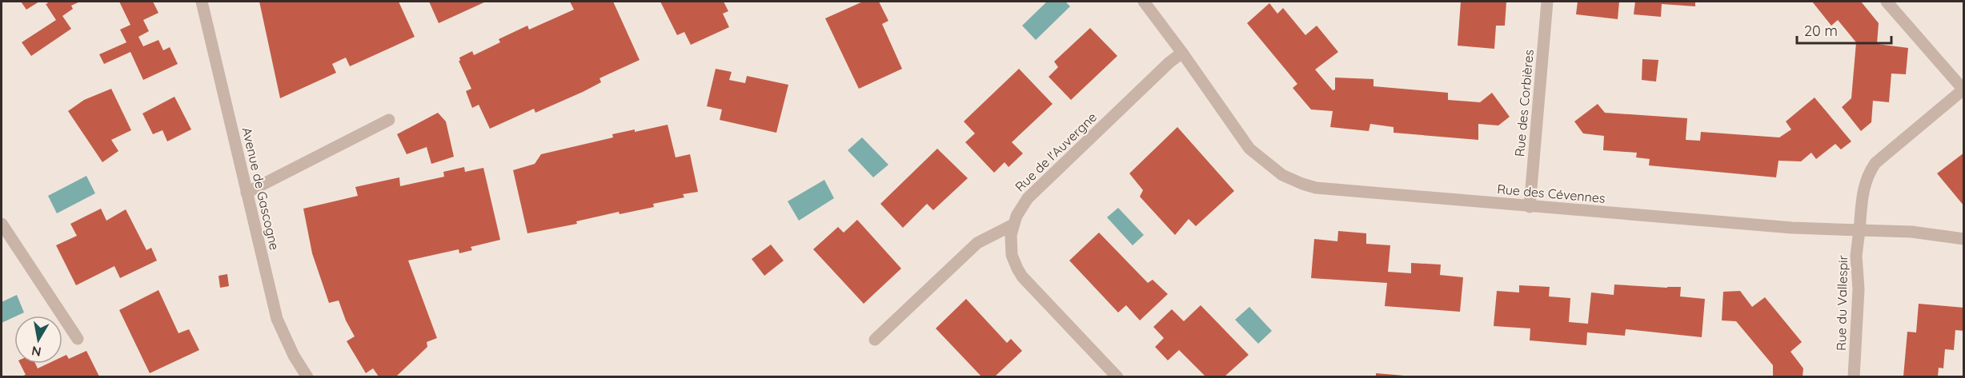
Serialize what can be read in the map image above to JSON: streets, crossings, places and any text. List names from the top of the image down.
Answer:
{
  "streets": {
    "street": [
      "Rue des Corbières",
      "Rue de l'Auvergne",
      "Avenue de Gascogne",
      "Rue des Cévennes",
      "Rue du Vallespir"
    ]
  },
  "crossings": [
    ["Rue des Corbières", "Rue des Cévennes"],
    ["Rue de l'Auvergne", "Rue des Cévennes"],
    ["Rue des Cévennes", "Rue du Vallespir"]
  ],
  "scale_bar": "20 m",
  "north": "bottom"
}
